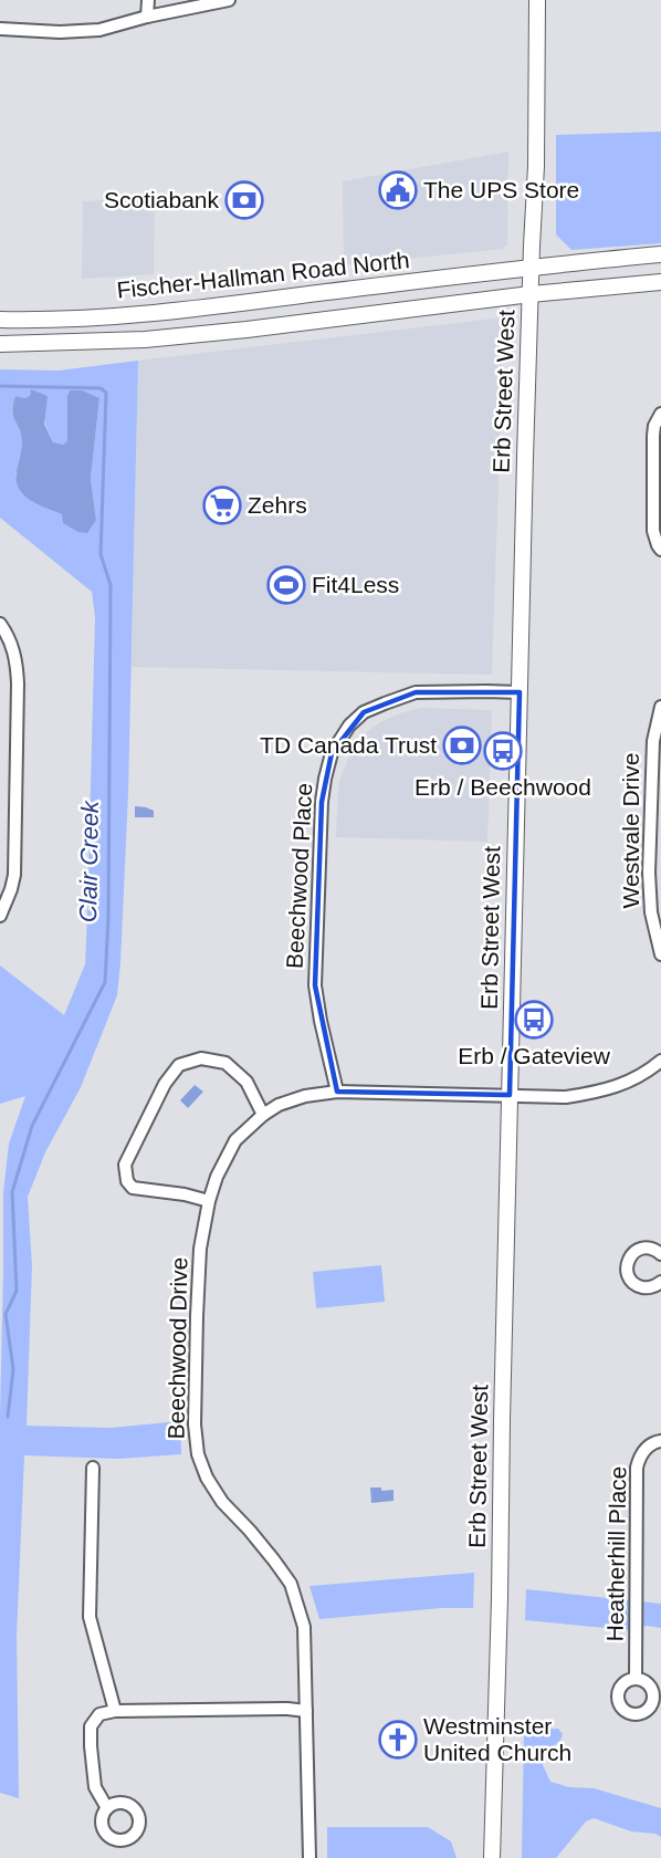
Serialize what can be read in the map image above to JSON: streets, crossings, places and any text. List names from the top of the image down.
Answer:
{
  "streets": {
    "main road": ["Fischer-Hallman Road North", "Erb Street West"],
    "street": [
      "Westvale Drive",
      "Beechwood Place",
      "Beechwood Drive",
      "Heatherhill Place"
    ]
  },
  "crossings": [
    ["Fischer-Hallman Road North", "Erb Street West"],
    ["Erb Street West", "Beechwood Place"],
    ["Erb Street West", "Beechwood Drive"],
    ["Beechwood Place", "Beechwood Drive"]
  ],
  "water": ["Clair Creek"],
  "places": {
    "public building": ["The UPS Store"],
    "bank": ["Scotiabank", "TD Canada Trust"],
    "supermarket": ["Zehrs"],
    "sports": ["Fit4Less"],
    "bus stop": ["Erb / Beechwood", "Erb / Gateview"],
    "church": ["Westminster United Church"]
  }
}
